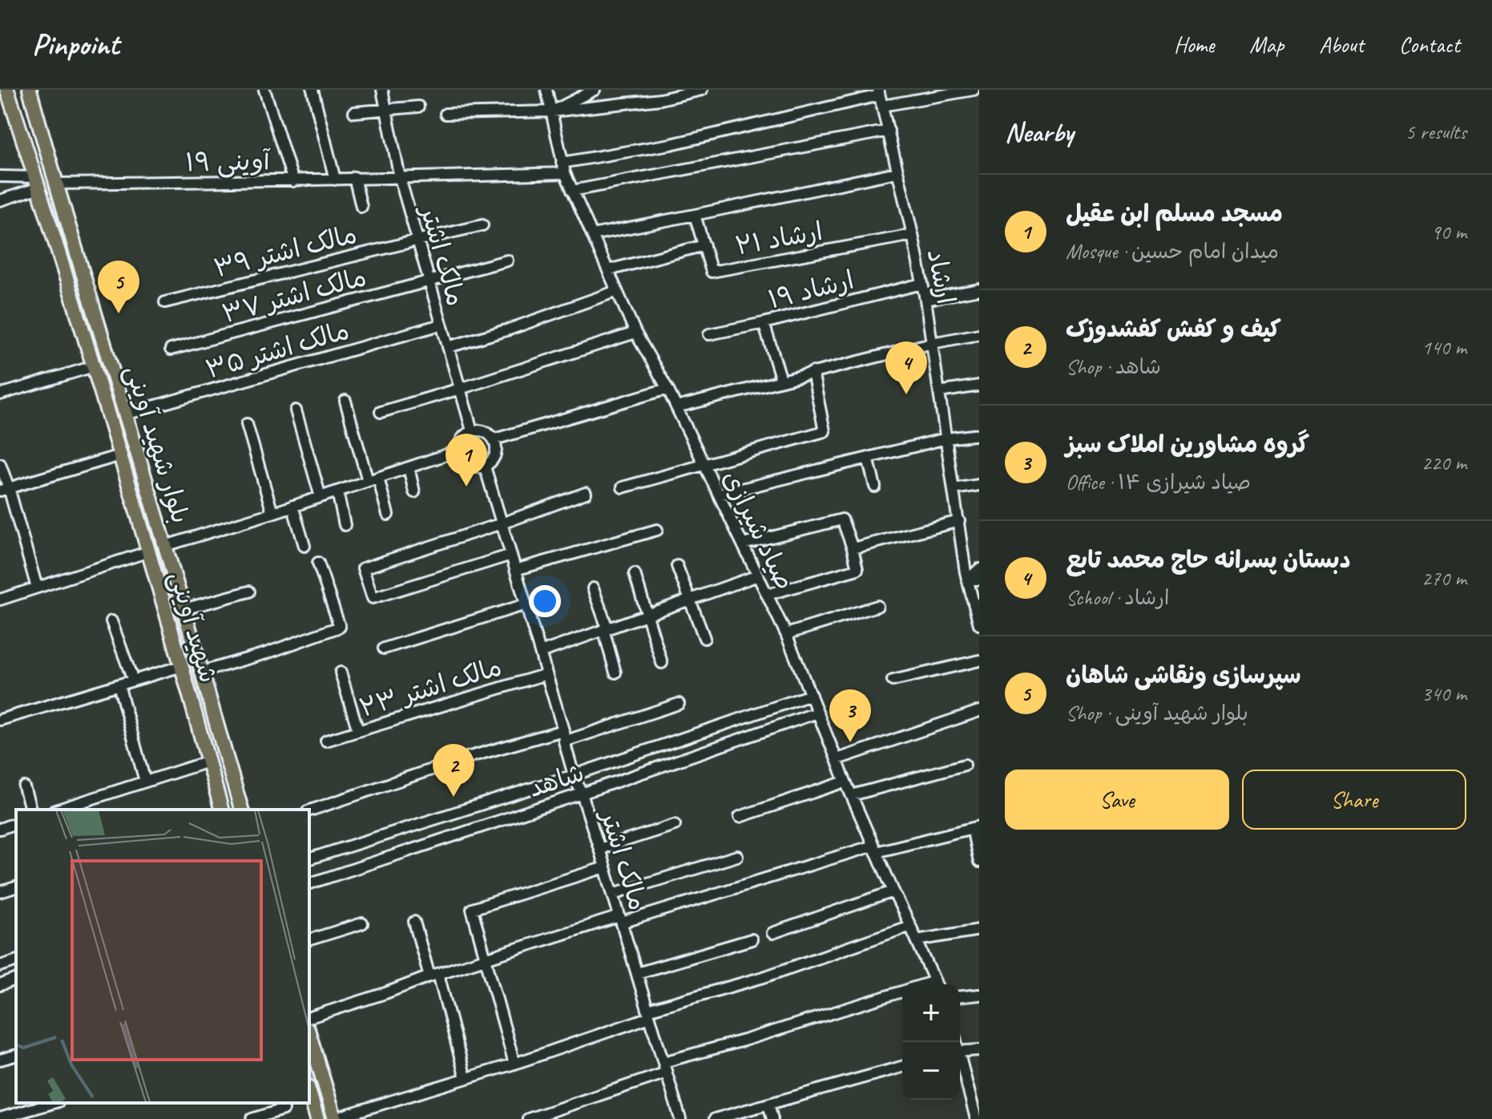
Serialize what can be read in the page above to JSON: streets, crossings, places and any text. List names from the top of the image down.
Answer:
{
  "streets": {
    "main road": ["بلوار شهید آوینی", "شهید آوینی"],
    "street": [
      "آوینی ۱۹",
      "ارشاد ۲۱",
      "مالک اشتر ۳۹",
      "مالک اشتر",
      "ارشاد",
      "ارشاد ۱۹",
      "مالک اشتر ۳۷",
      "مالک اشتر ۳۵",
      "صیاد شیرازی",
      "مالک اشتر ۲۳",
      "شاهد"
    ]
  },
  "crossings": [
    ["آوینی ۱۹", "مالک اشتر"],
    ["آوینی ۱۹", "ارشاد"],
    ["آوینی ۱۹", "بلوار شهید آوینی"],
    ["آوینی ۱۹", "صیاد شیرازی"],
    ["ارشاد ۲۱", "ارشاد"],
    ["مالک اشتر ۳۹", "مالک اشتر"],
    ["مالک اشتر", "مالک اشتر ۳۷"],
    ["مالک اشتر", "مالک اشتر ۳۵"],
    ["مالک اشتر", "مالک اشتر ۲۳"],
    ["مالک اشتر", "شاهد"],
    ["ارشاد", "ارشاد ۱۹"],
    ["مالک اشتر ۳۵", "بلوار شهید آوینی"],
    ["بلوار شهید آوینی", "شهید آوینی"],
    ["صیاد شیرازی", "شاهد"]
  ],
  "page": {
    "header": "Pinpoint",
    "nav": [
      "Home",
      "Map",
      "About",
      "Contact"
    ],
    "heading": ["Nearby", "5 results"],
    "list": [
      {
        "mark": "1",
        "name": "مسجد مسلم ابن عقیل",
        "note": "Mosque · میدان امام حسین",
        "value": "90 m"
      },
      {
        "mark": "2",
        "name": "کیف و کفش کفشدوزک",
        "note": "Shop · شاهد",
        "value": "140 m"
      },
      {
        "mark": "3",
        "name": "گروه مشاورین املاک سبز",
        "note": "Office · صیاد شیرازی ۱۴",
        "value": "220 m"
      },
      {
        "mark": "4",
        "name": "دبستان پسرانه حاج محمد تابع",
        "note": "School · ارشاد",
        "value": "270 m"
      },
      {
        "mark": "5",
        "name": "سپرسازی و‌نقاشی شاهان",
        "note": "Shop · بلوار شهید آوینی",
        "value": "340 m"
      }
    ],
    "pins": [
      "5",
      "4",
      "1",
      "3",
      "2"
    ],
    "buttons": ["Save", "Share"],
    "map_buttons": ["+", "−"]
  }
}
